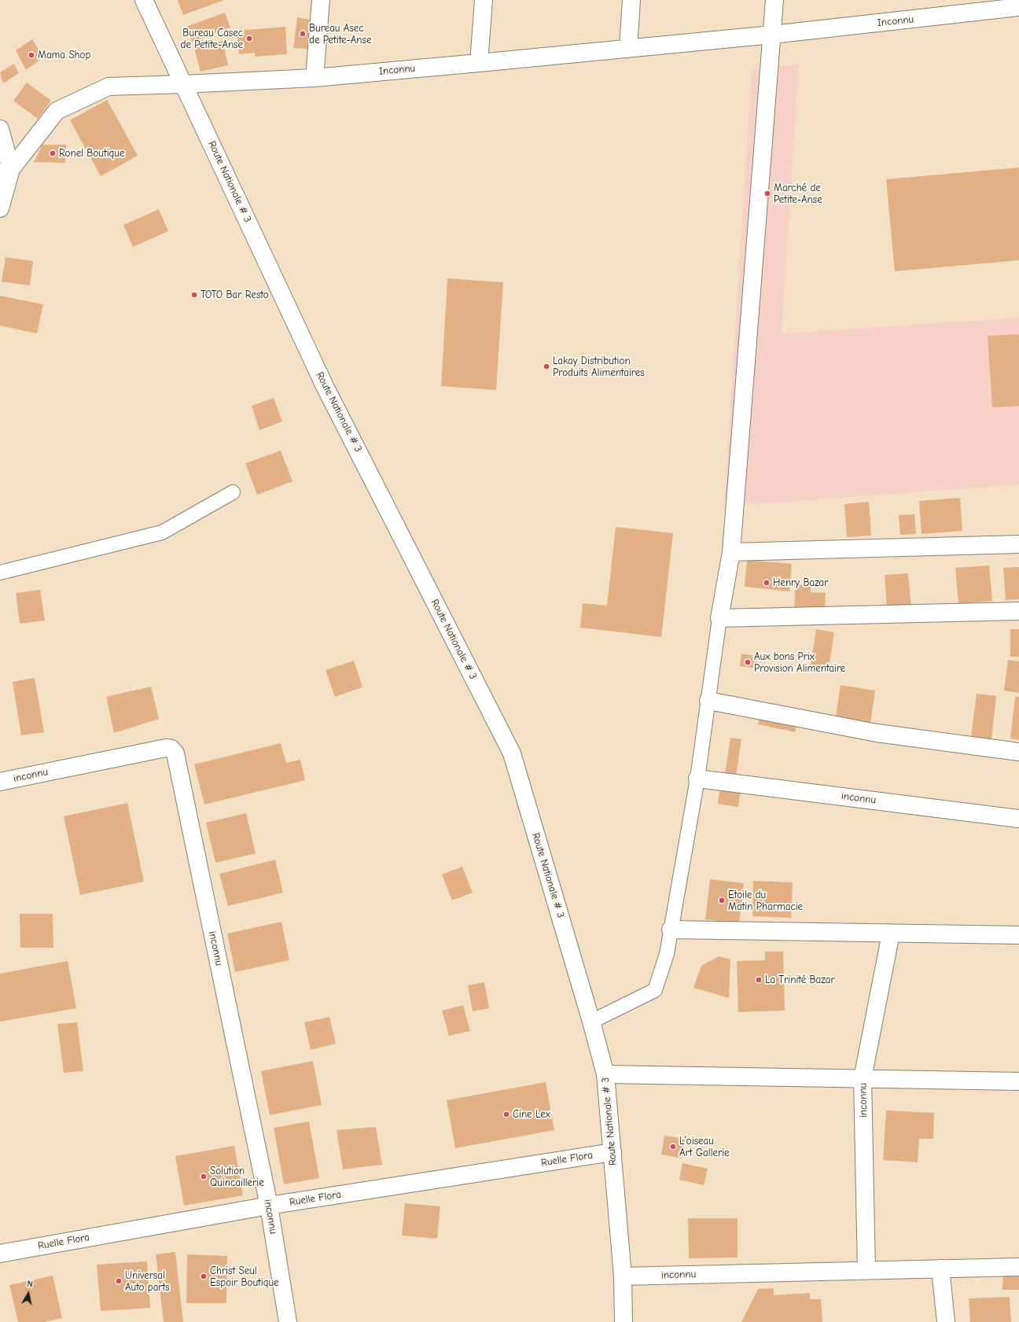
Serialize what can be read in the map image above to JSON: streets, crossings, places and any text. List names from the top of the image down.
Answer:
{
  "streets": {
    "street": [
      "Inconnu",
      "Route Nationale # 3",
      "inconnu",
      "Ruelle Flora"
    ]
  },
  "crossings": [
    ["Inconnu", "Route Nationale # 3"],
    ["Route Nationale # 3", "inconnu"],
    ["Route Nationale # 3", "Ruelle Flora"],
    ["inconnu", "Ruelle Flora"]
  ],
  "places": [
    "Bureau Asec de Petite-Anse",
    "Bureau Casec de Petite-Anse",
    "Mama Shop",
    "Ronel Boutique",
    "Marché de Petite-Anse",
    "TOTO Bar Resto",
    "Lakay Distribution Produits Alimentaires",
    "Henry Bazar",
    "Aux bons Prix Provision Alimentaire",
    "Etoile du Matin Pharmacie",
    "La Trinité Bazar",
    "Cine Lex",
    "L´oiseau Art Gallerie",
    "Solution Quincaillerie",
    "Christ Seul Espoir Boutique",
    "Universal Auto parts"
  ],
  "north": "top"
}
